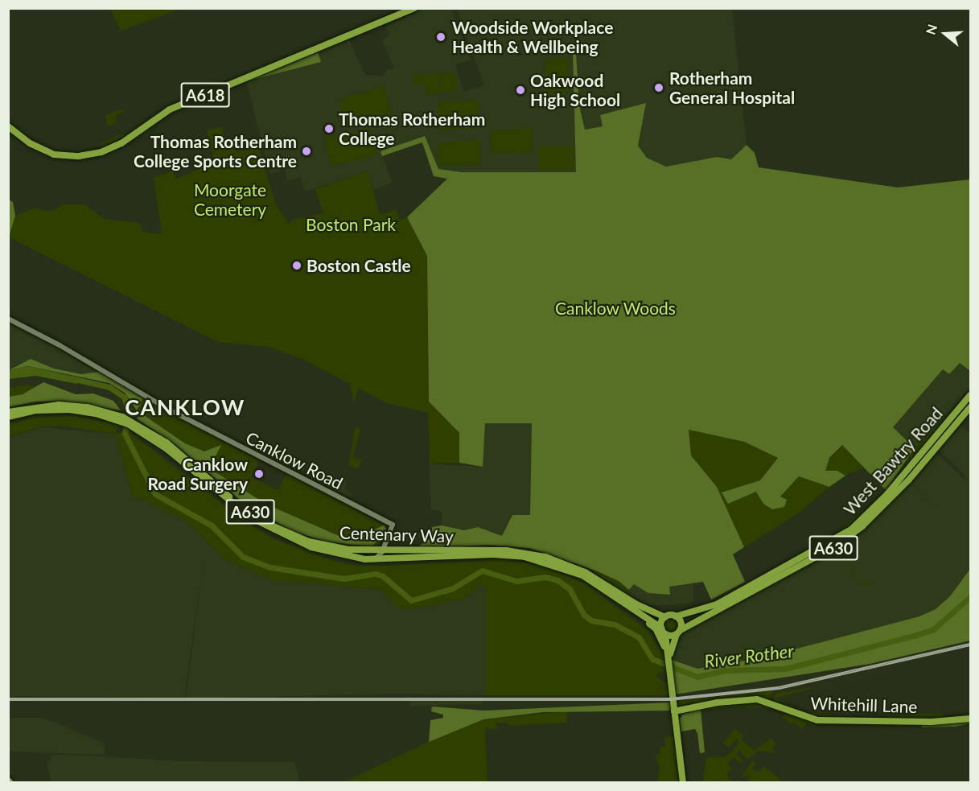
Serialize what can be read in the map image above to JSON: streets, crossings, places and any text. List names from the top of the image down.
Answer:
{
  "streets": {
    "main road": [
      "A618",
      "West Bawtry Road",
      "A630",
      "Centenary Way",
      "Whitehill Lane"
    ],
    "street": ["Canklow Road"]
  },
  "crossings": [
    ["Canklow Road", "Centenary Way"],
    ["West Bawtry Road", "A630"],
    ["West Bawtry Road", "Centenary Way"],
    ["A630", "Centenary Way"]
  ],
  "districts": ["CANKLOW"],
  "water": ["River Rother"],
  "parks": ["Moorgate Cemetery", "Boston Park", "Canklow Woods"],
  "places": [
    "Woodside Workplace Health & Wellbeing",
    "Rotherham General Hospital",
    "Oakwood High School",
    "Thomas Rotherham College",
    "Thomas Rotherham College Sports Centre",
    "Boston Castle",
    "Canklow Road Surgery"
  ],
  "north": "left"
}
